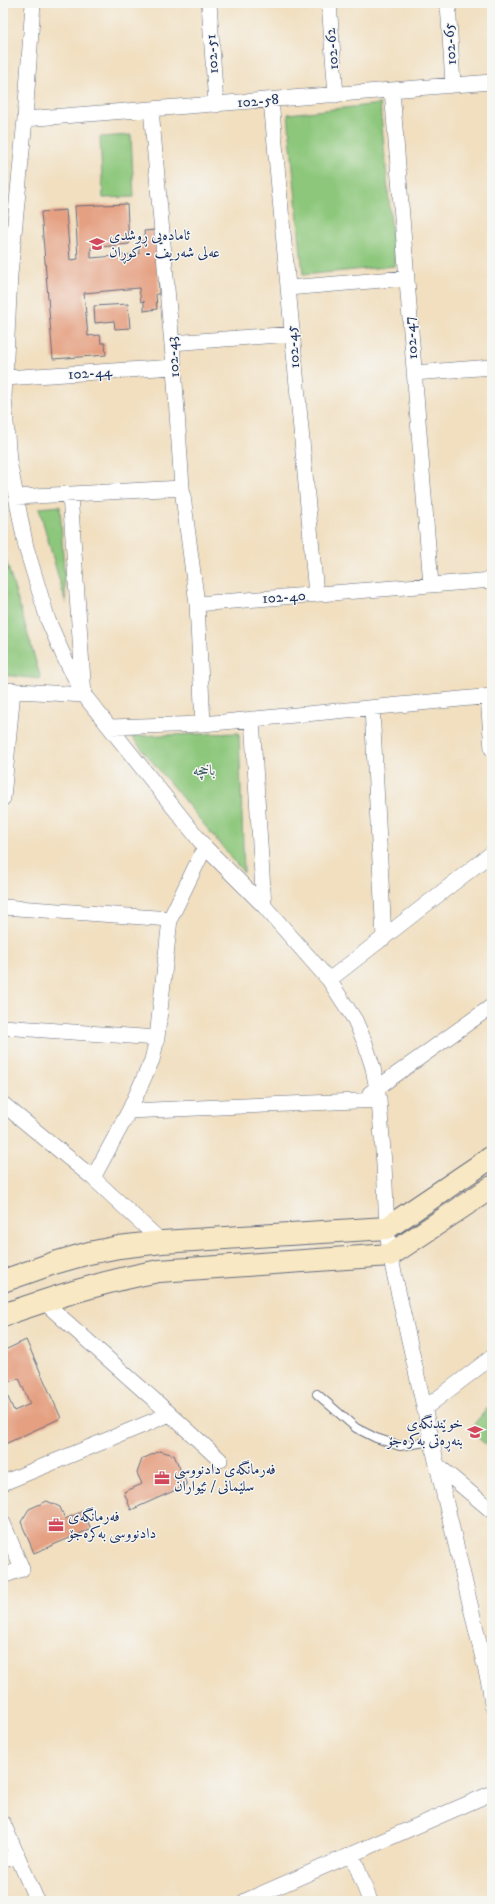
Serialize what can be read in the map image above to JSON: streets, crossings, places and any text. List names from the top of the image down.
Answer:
{
  "streets": {
    "street": [
      "102-65",
      "102-62",
      "102-51",
      "102-58",
      "102-47",
      "102-45",
      "102-43",
      "102-44",
      "102-40"
    ]
  },
  "crossings": [
    ["102-65", "102-58"],
    ["102-62", "102-58"],
    ["102-51", "102-58"],
    ["102-58", "102-47"],
    ["102-58", "102-45"],
    ["102-58", "102-43"],
    ["102-47", "102-40"],
    ["102-45", "102-40"],
    ["102-43", "102-44"],
    ["102-43", "102-40"]
  ],
  "parks": ["باخچە"],
  "places": {
    "school or university": ["ئامادەیی ڕوشدی عەلی شەریف - کوڕان", "خوێندنگەی بنەڕەتی بەکرەجۆ"],
    "office": ["فەرمانگەی دادنووسی سلێمانی / ئێواران", "فەرمانگەی دادنووسی بەکرەجۆ"]
  }
}
